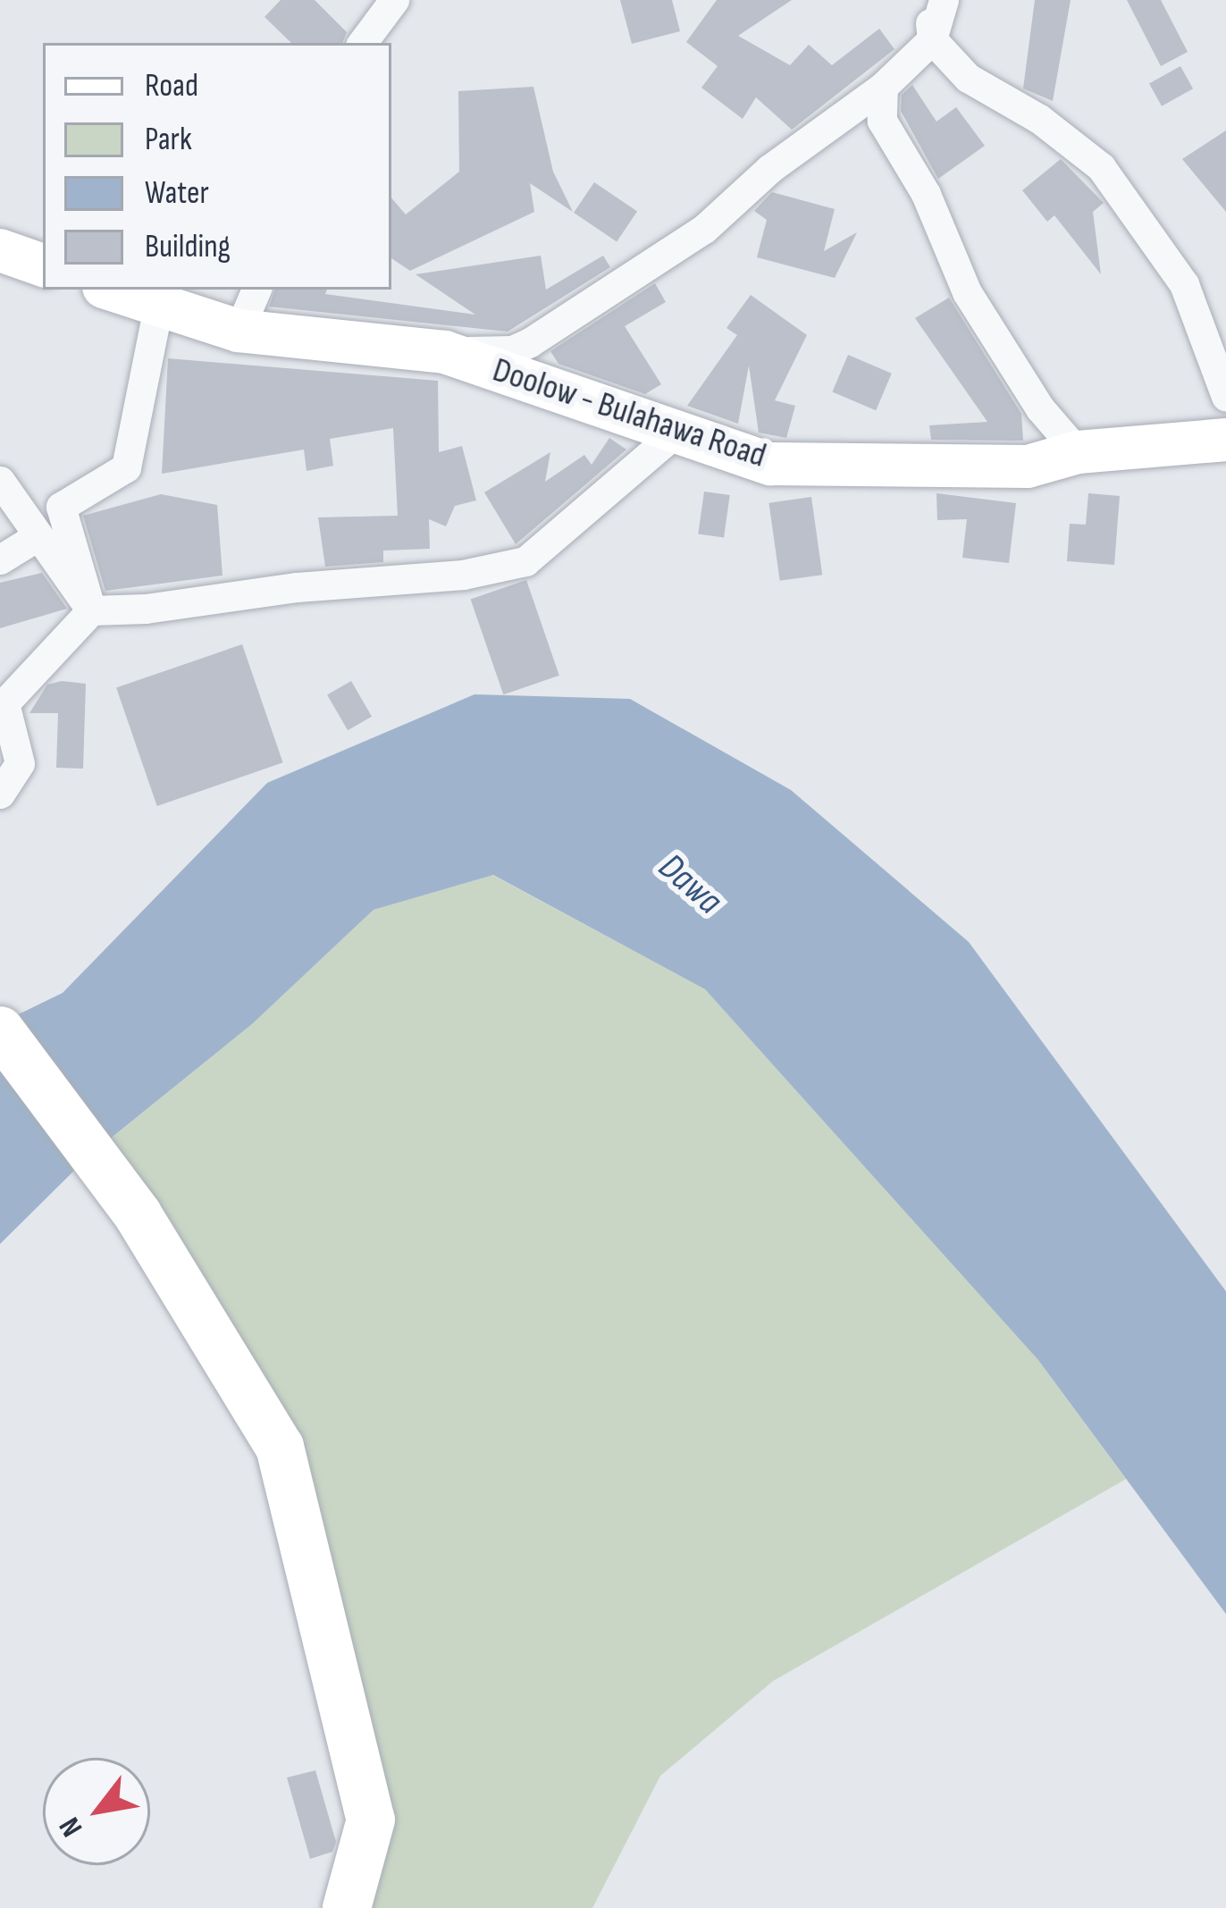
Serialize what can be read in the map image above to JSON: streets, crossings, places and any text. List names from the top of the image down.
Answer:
{
  "streets": {
    "main road": ["Doolow - Bulahawa Road"]
  },
  "water": ["Dawa"],
  "legend": [
    "Road",
    "Park",
    "Water",
    "Building"
  ],
  "north": "bottom left"
}
